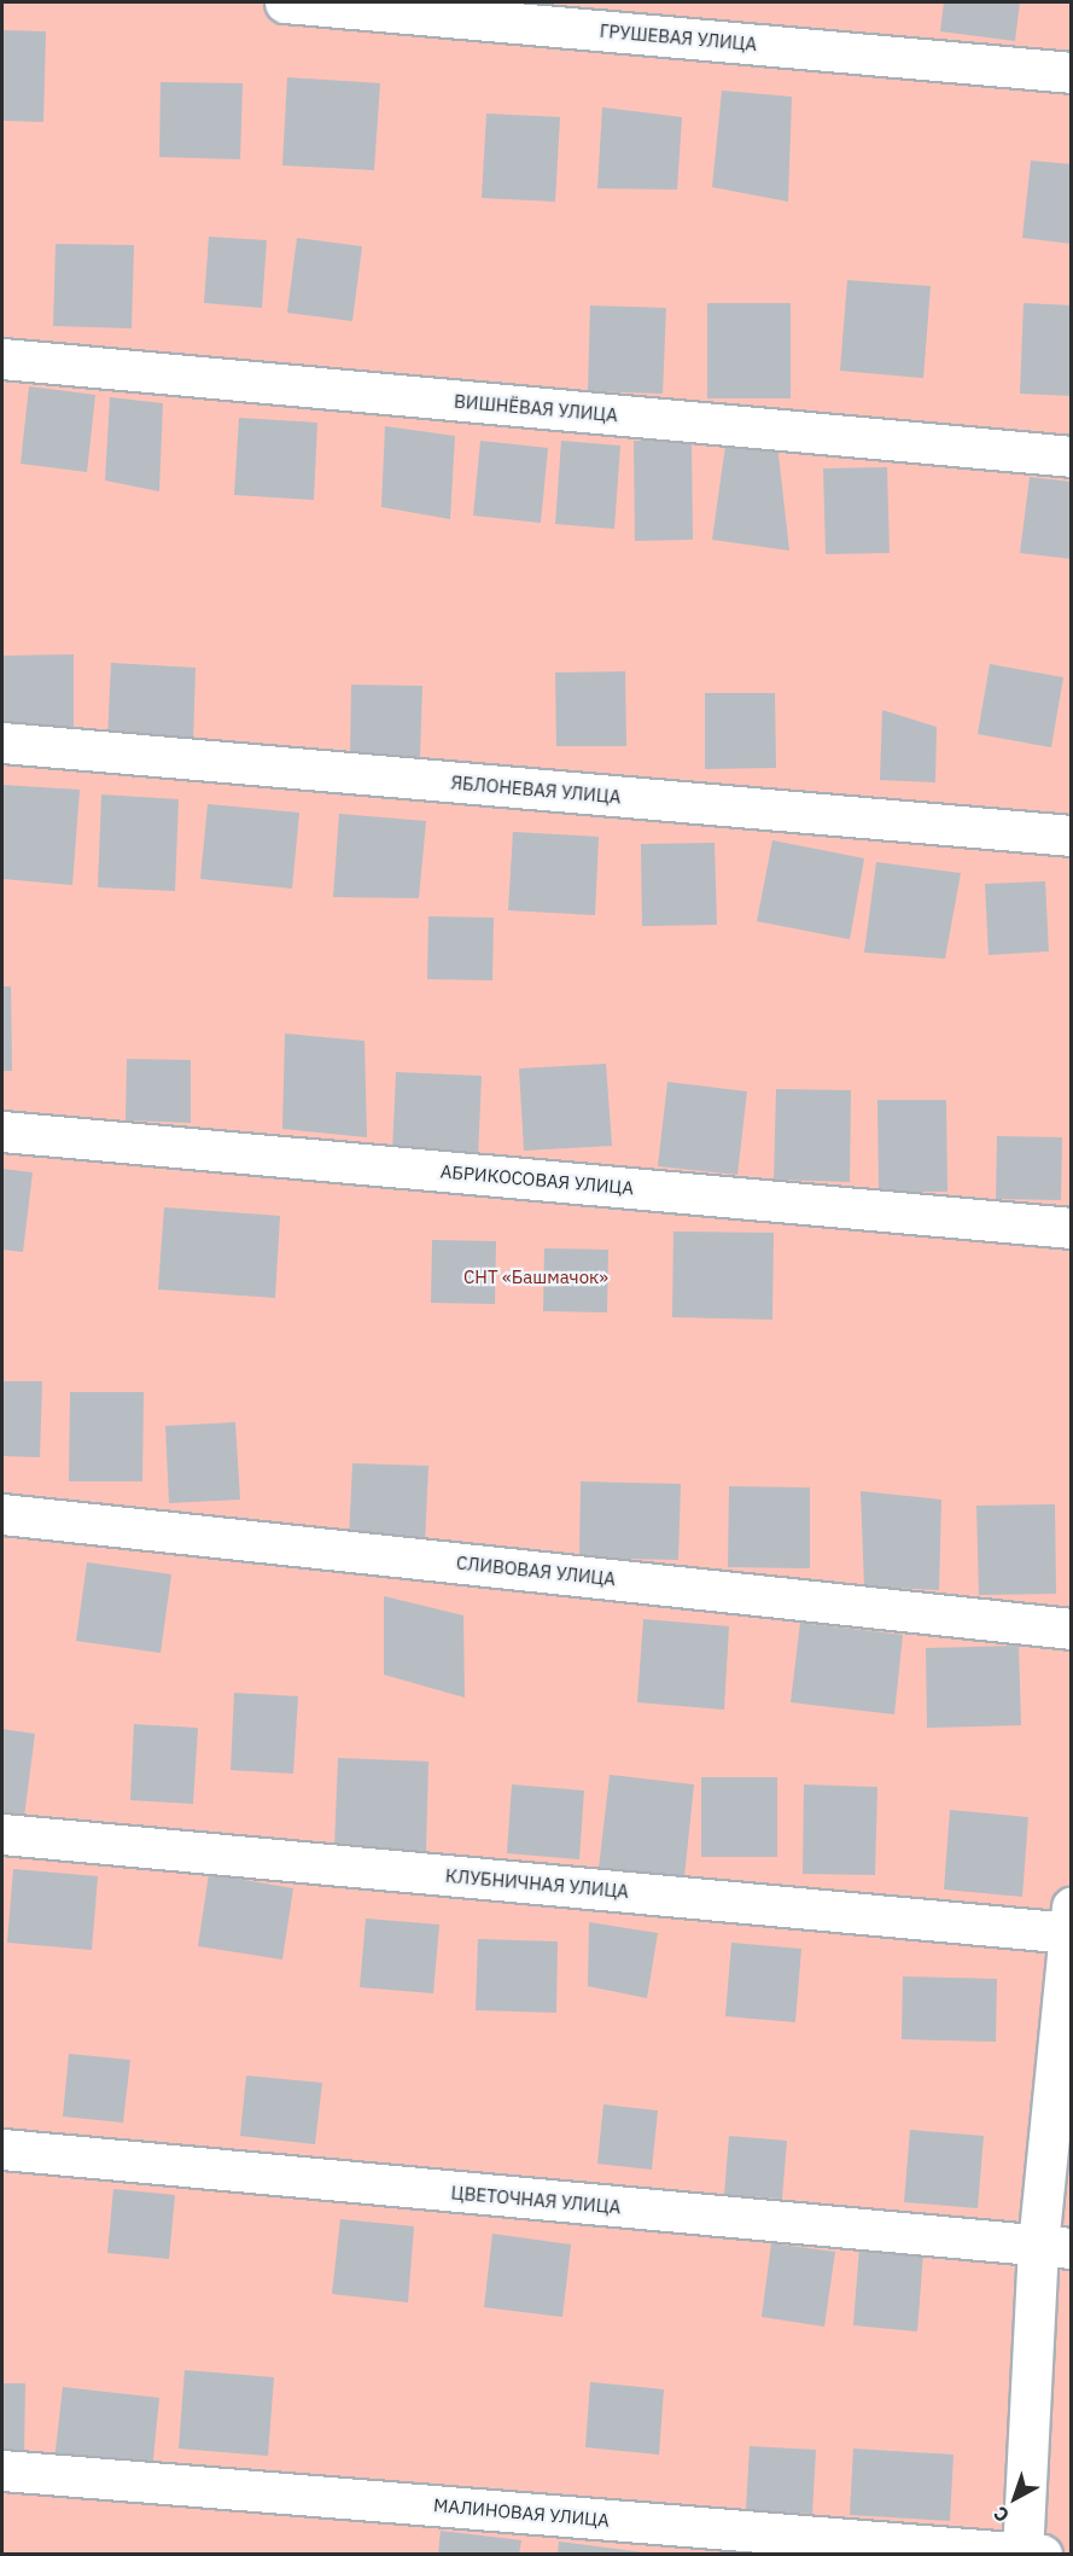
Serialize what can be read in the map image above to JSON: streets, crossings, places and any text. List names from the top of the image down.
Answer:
{
  "streets": {
    "street": [
      "ГРУШЕВАЯ УЛИЦА",
      "ВИШНЁВАЯ УЛИЦА",
      "ЯБЛОНЕВАЯ УЛИЦА",
      "АБРИКОСОВАЯ УЛИЦА",
      "СЛИВОВАЯ УЛИЦА",
      "КЛУБНИЧНАЯ УЛИЦА",
      "ЦВЕТОЧНАЯ УЛИЦА",
      "МАЛИНОВАЯ УЛИЦА"
    ]
  },
  "parks": ["СНТ «Башмачок»"],
  "north": "bottom left"
}
